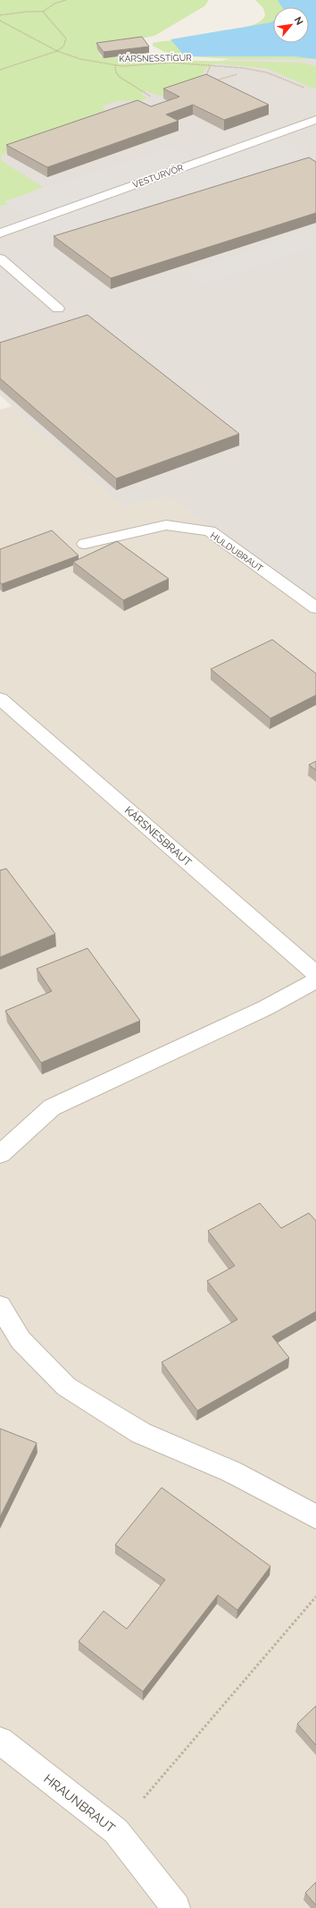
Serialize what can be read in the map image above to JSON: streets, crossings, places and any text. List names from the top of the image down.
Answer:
{
  "streets": {
    "street": [
      "VESTURVÖR",
      "HULDUBRAUT",
      "KÁRSNESBRAUT",
      "HRAUNBRAUT"
    ],
    "path": ["KÁRSNESSTÍGUR"]
  },
  "north": "top right"
}
